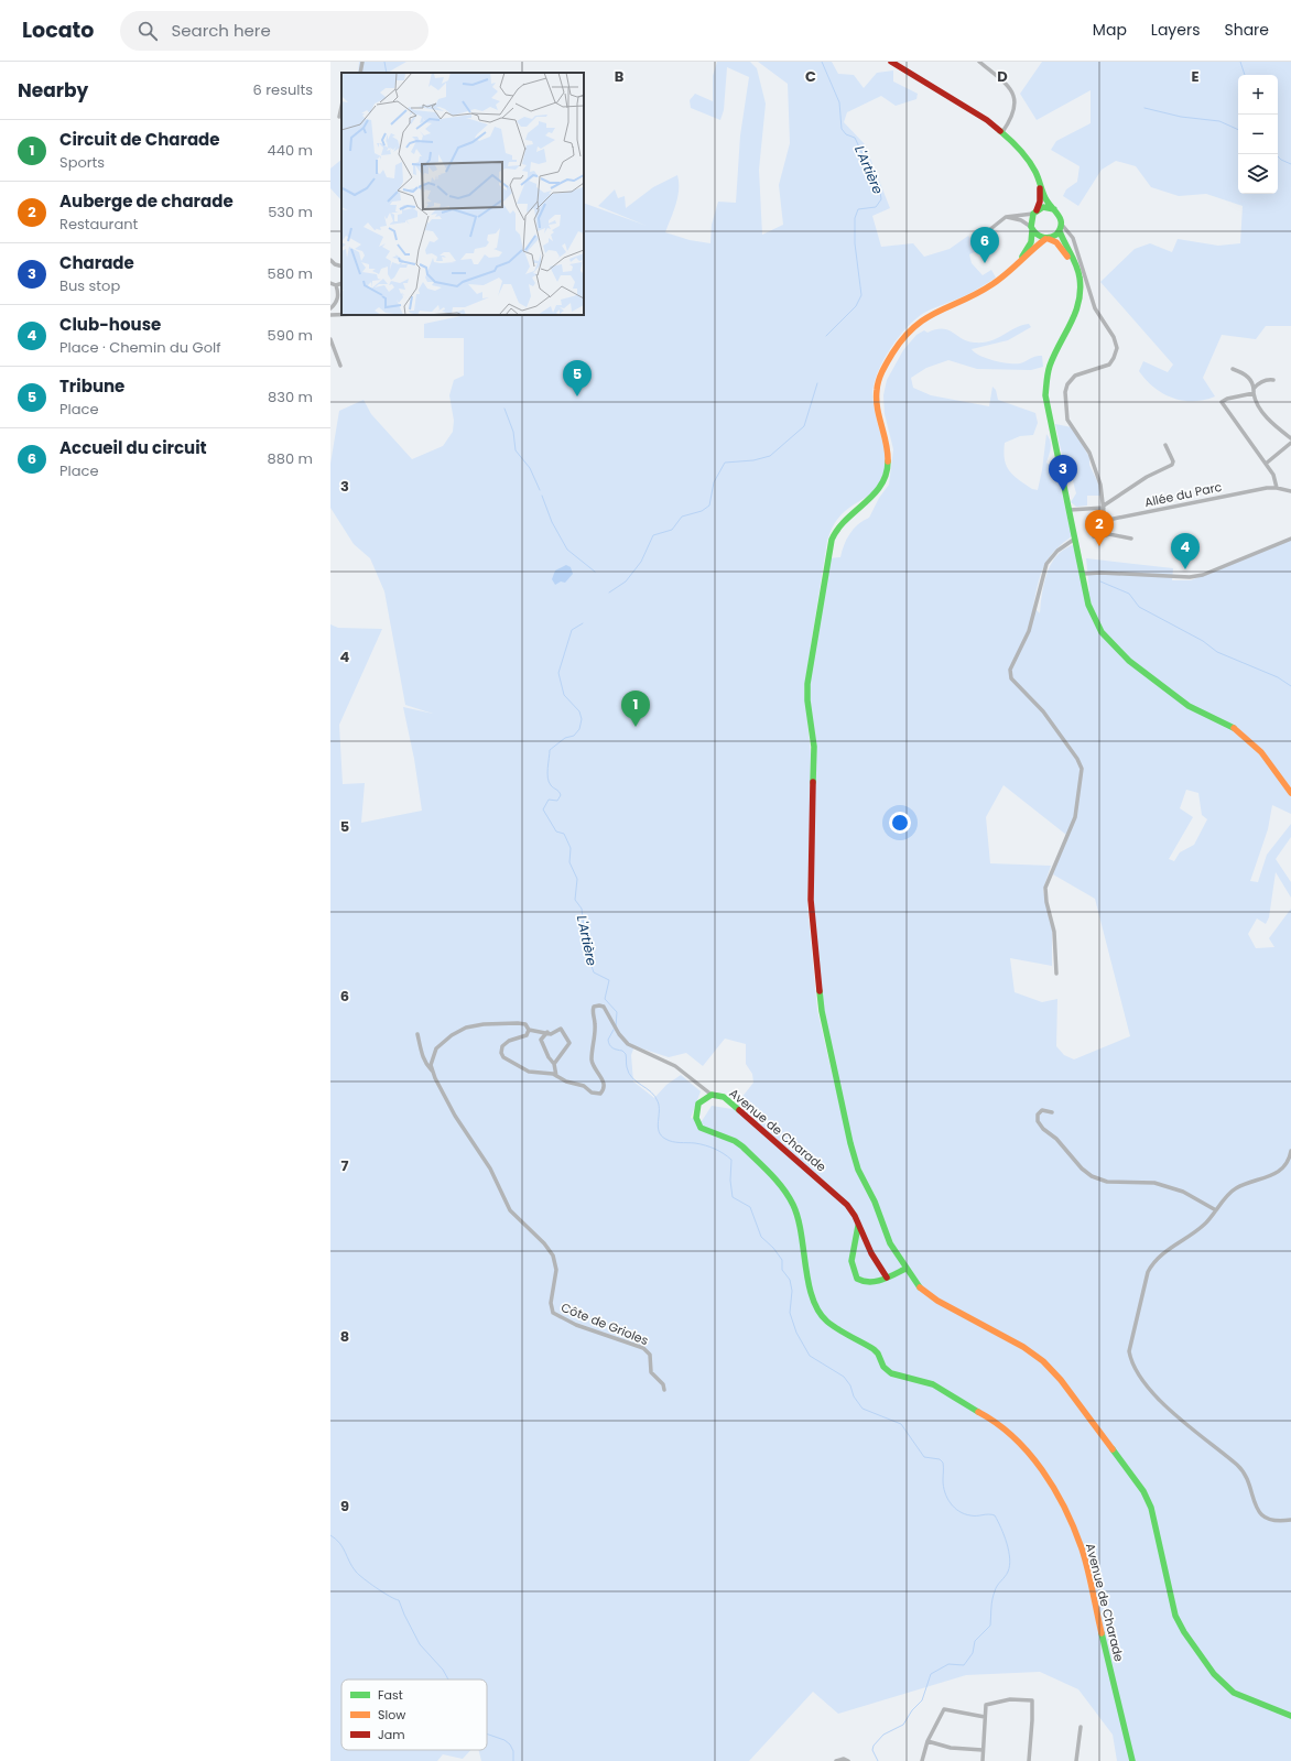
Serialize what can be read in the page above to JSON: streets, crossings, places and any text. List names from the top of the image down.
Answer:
{
  "streets": {
    "street": ["Allée du Parc", "Avenue de Charade", "Côte de Grioles"]
  },
  "water": ["L'Artière"],
  "legend": ["Fast", "Slow", "Jam"],
  "page": {
    "header": "Locato",
    "search": "Search here",
    "nav": ["Map", "Layers", "Share"],
    "heading": ["Nearby", "6 results"],
    "map_buttons": ["+", "−"],
    "list": [
      {
        "mark": "1",
        "name": "Circuit de Charade",
        "note": "Sports",
        "value": "440 m"
      },
      {
        "mark": "2",
        "name": "Auberge de charade",
        "note": "Restaurant",
        "value": "530 m"
      },
      {
        "mark": "3",
        "name": "Charade",
        "note": "Bus stop",
        "value": "580 m"
      },
      {
        "mark": "4",
        "name": "Club-house",
        "note": "Place · Chemin du Golf",
        "value": "590 m"
      },
      {
        "mark": "5",
        "name": "Tribune",
        "note": "Place",
        "value": "830 m"
      },
      {
        "mark": "6",
        "name": "Accueil du circuit",
        "note": "Place",
        "value": "880 m"
      }
    ],
    "pins": [
      "6",
      "5",
      "3",
      "2",
      "4",
      "1"
    ]
  },
  "grid": {
    "columns": [
      "B",
      "C",
      "D",
      "E"
    ],
    "rows": [
      "3",
      "4",
      "5",
      "6",
      "7",
      "8",
      "9"
    ]
  }
}
